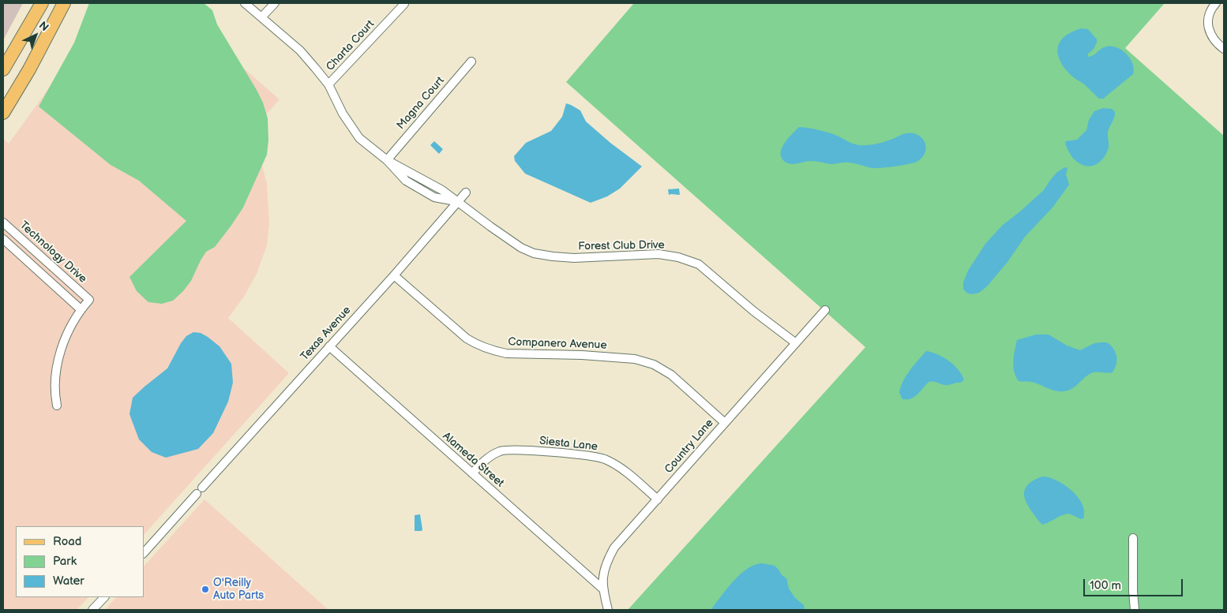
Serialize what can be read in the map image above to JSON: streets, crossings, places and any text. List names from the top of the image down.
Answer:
{
  "streets": {
    "street": [
      "Charta Court",
      "Magna Court",
      "Forest Club Drive",
      "Technology Drive",
      "Texas Avenue",
      "Companero Avenue",
      "Siesta Lane",
      "Country Lane",
      "Alameda Street"
    ]
  },
  "crossings": [
    ["Charta Court", "Forest Club Drive"],
    ["Magna Court", "Forest Club Drive"],
    ["Forest Club Drive", "Texas Avenue"],
    ["Forest Club Drive", "Country Lane"],
    ["Texas Avenue", "Companero Avenue"],
    ["Texas Avenue", "Alameda Street"],
    ["Companero Avenue", "Country Lane"],
    ["Siesta Lane", "Country Lane"],
    ["Siesta Lane", "Alameda Street"],
    ["Country Lane", "Alameda Street"]
  ],
  "places": ["O'Reilly Auto Parts"],
  "legend": ["Road", "Park", "Water"],
  "scale_bar": "100 m",
  "north": "top right"
}
